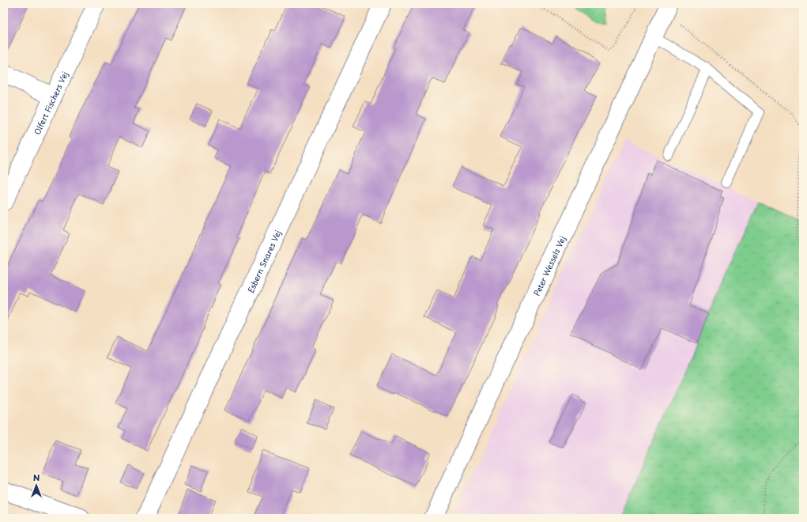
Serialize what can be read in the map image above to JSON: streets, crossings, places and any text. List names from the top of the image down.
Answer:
{
  "streets": {
    "street": ["Olfert Fischers Vej", "Esbern Snares Vej", "Peter Wessels Vej"]
  },
  "north": "top"
}
